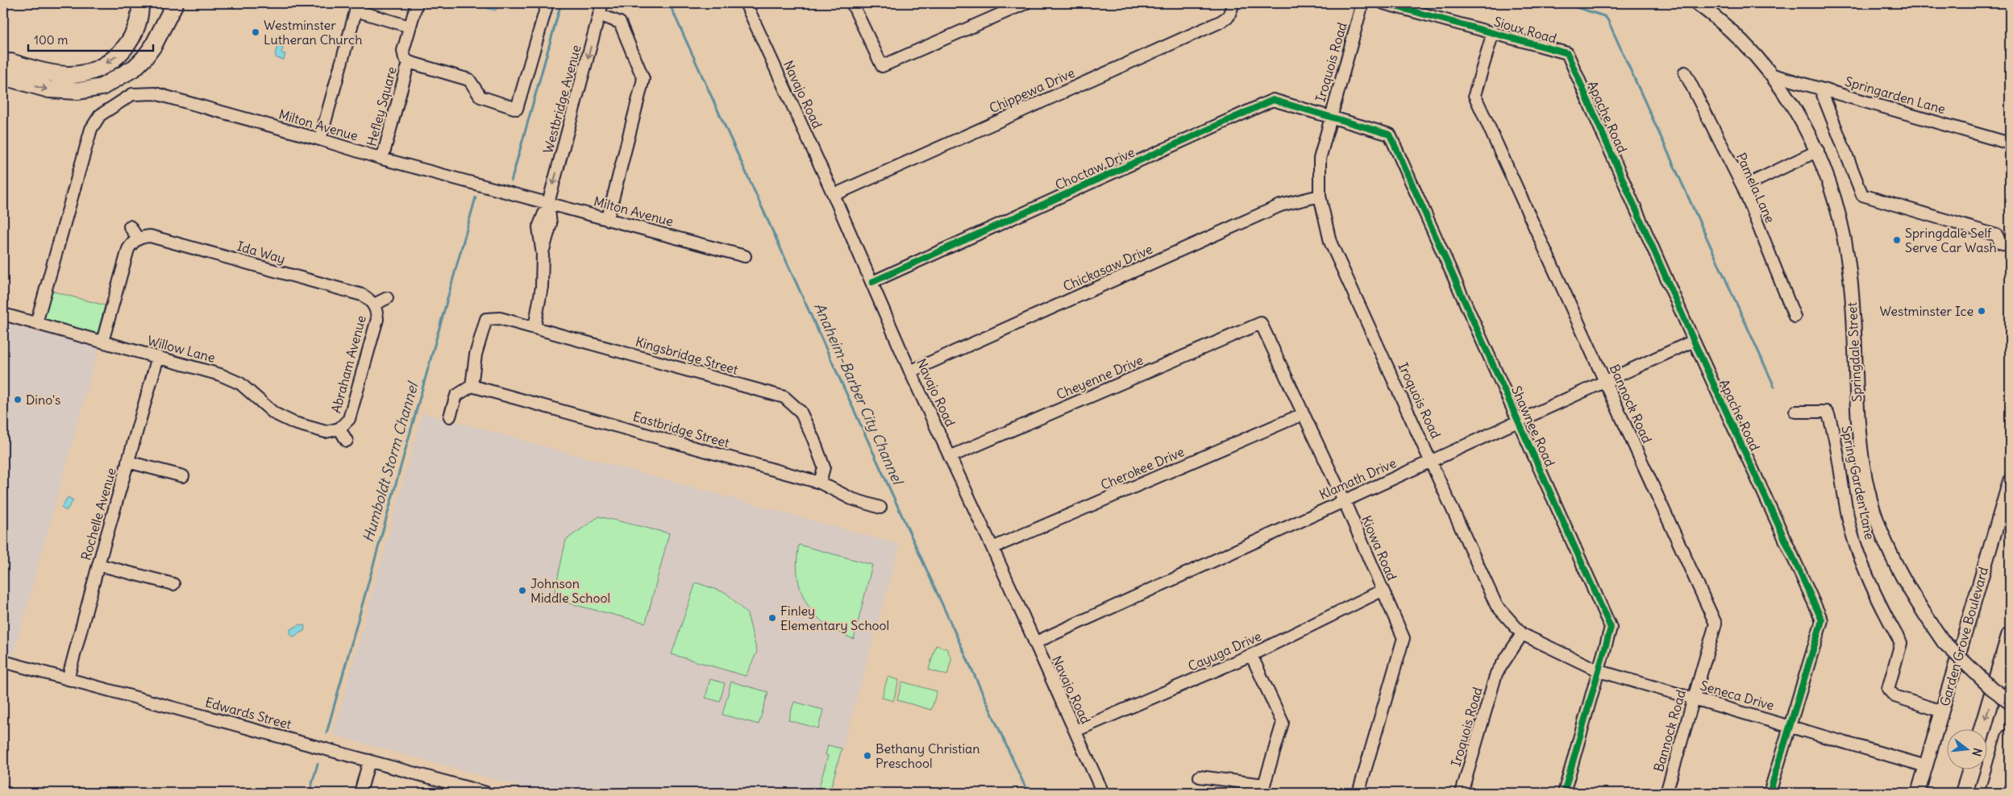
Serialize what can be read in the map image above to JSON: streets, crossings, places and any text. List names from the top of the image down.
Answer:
{
  "streets": {
    "main road": ["Springdale Street", "Garden Grove Boulevard"],
    "street": [
      "Sioux Road",
      "Iroquois Road",
      "Chippewa Drive",
      "Navajo Road",
      "Springarden Lane",
      "Westbridge Avenue",
      "Hefley Square",
      "Apache Road",
      "Milton Avenue",
      "Choctaw Drive",
      "Pamela Lane",
      "Ida Way",
      "Chickasaw Drive",
      "Willow Lane",
      "Kingsbridge Street",
      "Abraham Avenue",
      "Cheyenne Drive",
      "Bannock Road",
      "Shawnee Road",
      "Eastbridge Street",
      "Cherokee Drive",
      "Klamath Drive",
      "Spring Garden Lane",
      "Rochelle Avenue",
      "Kiowa Road",
      "Cayuga Drive",
      "Seneca Drive",
      "Edwards Street"
    ]
  },
  "crossings": [
    ["Sioux Road", "Apache Road"],
    ["Sioux Road", "Bannock Road"],
    ["Iroquois Road", "Choctaw Drive"],
    ["Iroquois Road", "Chickasaw Drive"],
    ["Iroquois Road", "Shawnee Road"],
    ["Iroquois Road", "Klamath Drive"],
    ["Iroquois Road", "Seneca Drive"],
    ["Chippewa Drive", "Navajo Road"],
    ["Navajo Road", "Choctaw Drive"],
    ["Navajo Road", "Chickasaw Drive"],
    ["Navajo Road", "Cheyenne Drive"],
    ["Navajo Road", "Cherokee Drive"],
    ["Navajo Road", "Klamath Drive"],
    ["Navajo Road", "Cayuga Drive"],
    ["Springarden Lane", "Springdale Street"],
    ["Westbridge Avenue", "Milton Avenue"],
    ["Westbridge Avenue", "Kingsbridge Street"],
    ["Hefley Square", "Milton Avenue"],
    ["Apache Road", "Klamath Drive"],
    ["Apache Road", "Seneca Drive"],
    ["Milton Avenue", "Willow Lane"],
    ["Choctaw Drive", "Shawnee Road"],
    ["Ida Way", "Abraham Avenue"],
    ["Willow Lane", "Abraham Avenue"],
    ["Willow Lane", "Rochelle Avenue"],
    ["Kingsbridge Street", "Eastbridge Street"],
    ["Cheyenne Drive", "Kiowa Road"],
    ["Bannock Road", "Klamath Drive"],
    ["Bannock Road", "Seneca Drive"],
    ["Shawnee Road", "Klamath Drive"],
    ["Shawnee Road", "Seneca Drive"],
    ["Cherokee Drive", "Kiowa Road"],
    ["Klamath Drive", "Kiowa Road"],
    ["Spring Garden Lane", "Garden Grove Boulevard"],
    ["Rochelle Avenue", "Edwards Street"],
    ["Kiowa Road", "Cayuga Drive"],
    ["Garden Grove Boulevard", "Seneca Drive"]
  ],
  "one_way": ["Westbridge Avenue"],
  "water": ["Anaheim-Barber City Channel", "Humboldt Storm Channel"],
  "places": [
    "Westminster Lutheran Church",
    "Springdale Self Serve Car Wash",
    "Westminster Ice",
    "Dino's",
    "Johnson Middle School",
    "Finley Elementary School",
    "Bethany Christian Preschool"
  ],
  "scale_bar": "100 m",
  "north": "right"
}
